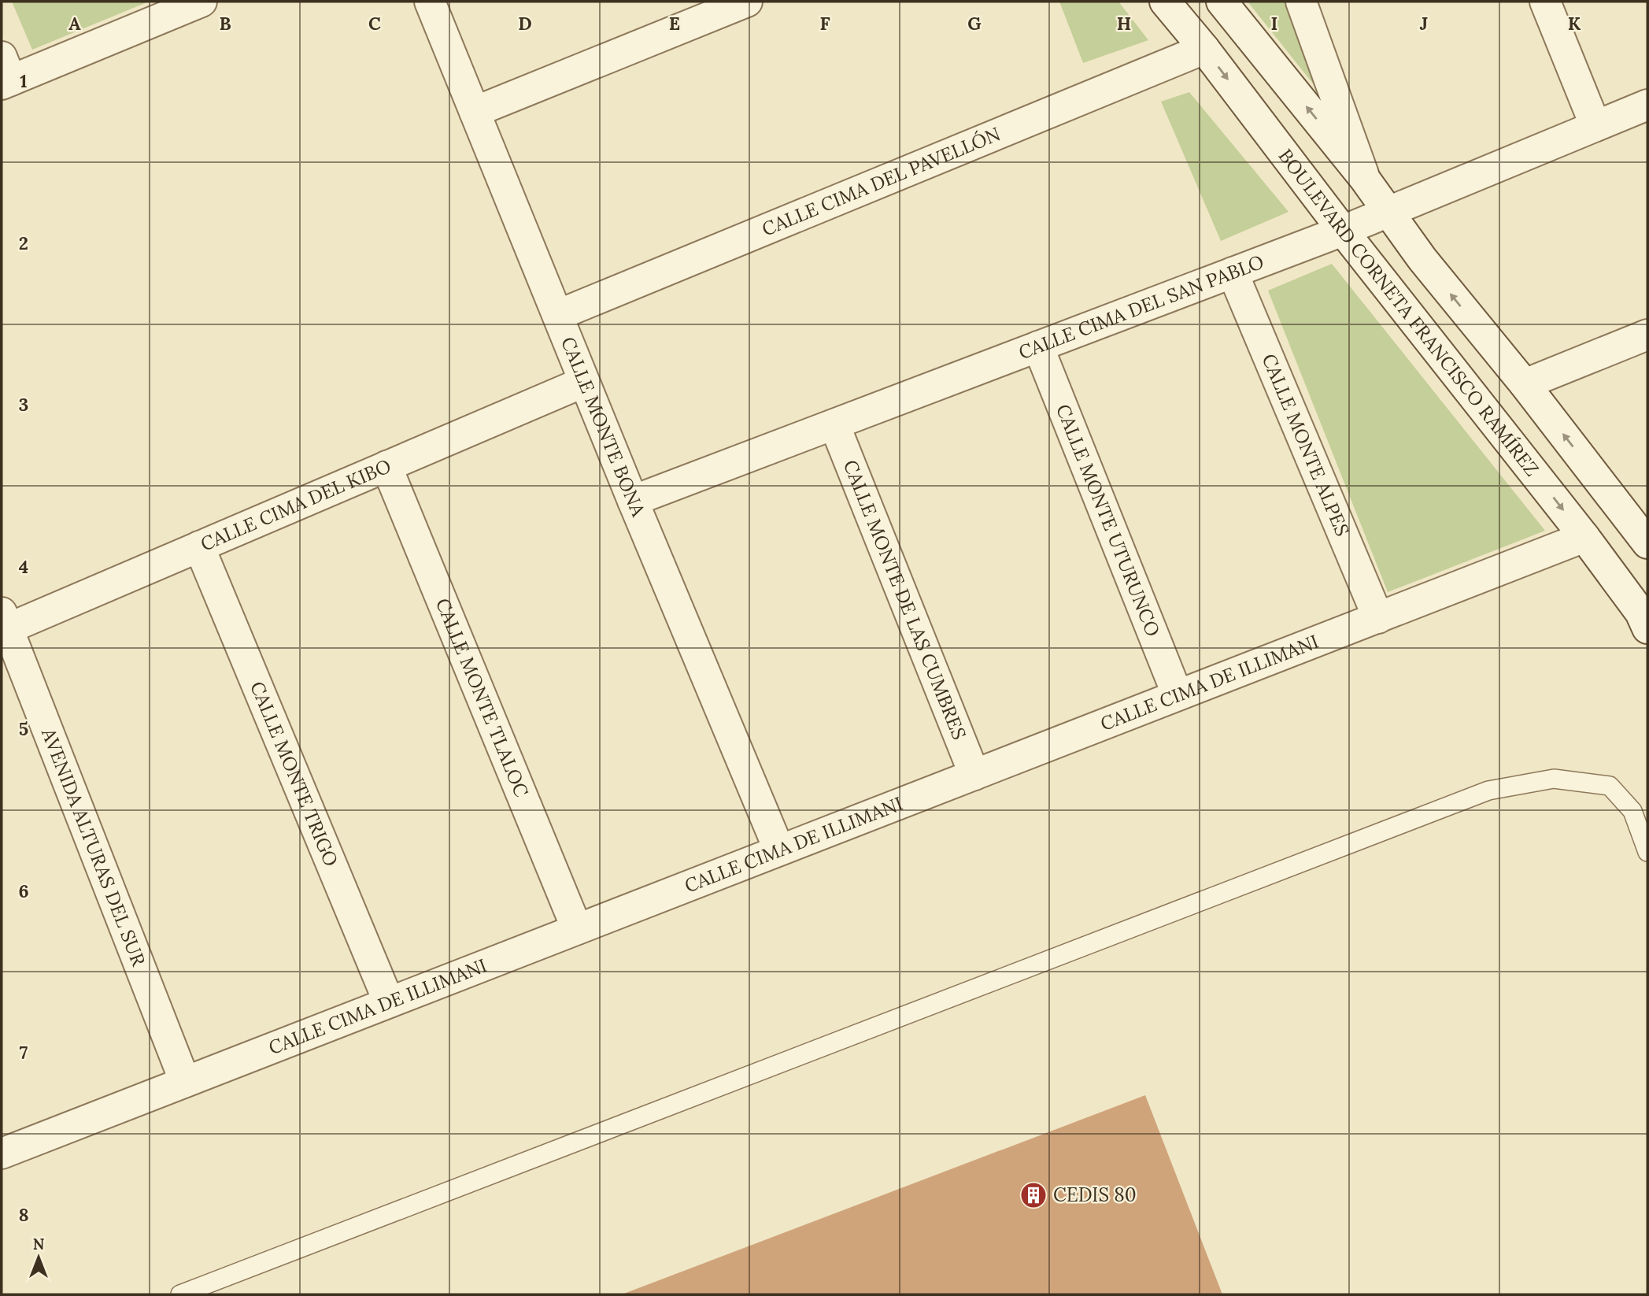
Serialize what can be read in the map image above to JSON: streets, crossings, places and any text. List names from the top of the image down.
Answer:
{
  "streets": {
    "street": [
      "CALLE CIMA DEL PAVELLÓN",
      "CALLE CIMA DEL SAN PABLO",
      "BOULEVARD CORNETA FRANCISCO RAMÍREZ",
      "CALLE MONTE BONA",
      "CALLE MONTE ALPES",
      "CALLE CIMA DEL KIBO",
      "CALLE MONTE UTURUNCO",
      "CALLE MONTE DE LAS CUMBRES",
      "CALLE CIMA DE ILLIMANI",
      "CALLE MONTE TLALOC",
      "CALLE MONTE TRIGO",
      "AVENIDA ALTURAS DEL SUR"
    ]
  },
  "crossings": [
    ["CALLE CIMA DEL PAVELLÓN", "BOULEVARD CORNETA FRANCISCO RAMÍREZ"],
    ["CALLE CIMA DEL PAVELLÓN", "CALLE MONTE BONA"],
    ["CALLE CIMA DEL SAN PABLO", "BOULEVARD CORNETA FRANCISCO RAMÍREZ"],
    ["CALLE CIMA DEL SAN PABLO", "CALLE MONTE BONA"],
    ["CALLE CIMA DEL SAN PABLO", "CALLE MONTE ALPES"],
    ["CALLE CIMA DEL SAN PABLO", "CALLE MONTE UTURUNCO"],
    ["CALLE CIMA DEL SAN PABLO", "CALLE MONTE DE LAS CUMBRES"],
    ["BOULEVARD CORNETA FRANCISCO RAMÍREZ", "CALLE CIMA DE ILLIMANI"],
    ["CALLE MONTE BONA", "CALLE CIMA DEL KIBO"],
    ["CALLE MONTE BONA", "CALLE CIMA DE ILLIMANI"],
    ["CALLE MONTE ALPES", "CALLE CIMA DE ILLIMANI"],
    ["CALLE CIMA DEL KIBO", "CALLE MONTE TLALOC"],
    ["CALLE CIMA DEL KIBO", "CALLE MONTE TRIGO"],
    ["CALLE CIMA DEL KIBO", "AVENIDA ALTURAS DEL SUR"],
    ["CALLE MONTE UTURUNCO", "CALLE CIMA DE ILLIMANI"],
    ["CALLE MONTE DE LAS CUMBRES", "CALLE CIMA DE ILLIMANI"],
    ["CALLE CIMA DE ILLIMANI", "CALLE MONTE TLALOC"],
    ["CALLE CIMA DE ILLIMANI", "CALLE MONTE TRIGO"],
    ["CALLE CIMA DE ILLIMANI", "AVENIDA ALTURAS DEL SUR"]
  ],
  "places": {
    "building": ["CEDIS 80"]
  },
  "north": "top",
  "grid": {
    "columns": [
      "A",
      "B",
      "C",
      "D",
      "E",
      "F",
      "G",
      "H",
      "I",
      "J",
      "K"
    ],
    "rows": [
      "1",
      "2",
      "3",
      "4",
      "5",
      "6",
      "7",
      "8"
    ]
  }
}
